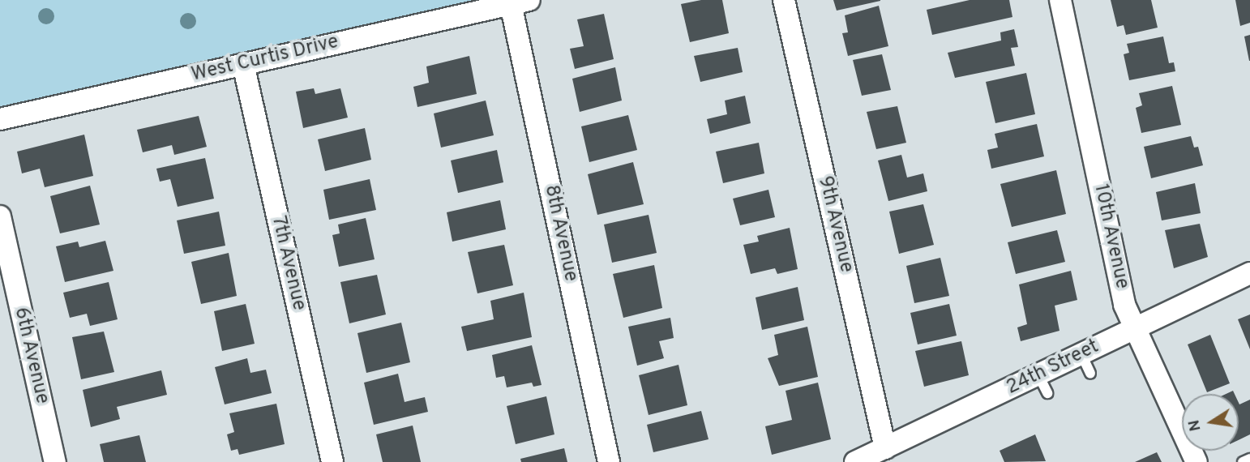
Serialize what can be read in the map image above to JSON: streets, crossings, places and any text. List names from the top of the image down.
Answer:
{
  "streets": {
    "street": [
      "West Curtis Drive",
      "9th Avenue",
      "8th Avenue",
      "10th Avenue",
      "7th Avenue",
      "6th Avenue",
      "24th Street"
    ]
  },
  "crossings": [
    ["West Curtis Drive", "8th Avenue"],
    ["West Curtis Drive", "7th Avenue"],
    ["9th Avenue", "24th Street"],
    ["10th Avenue", "24th Street"]
  ],
  "north": "left"
}
